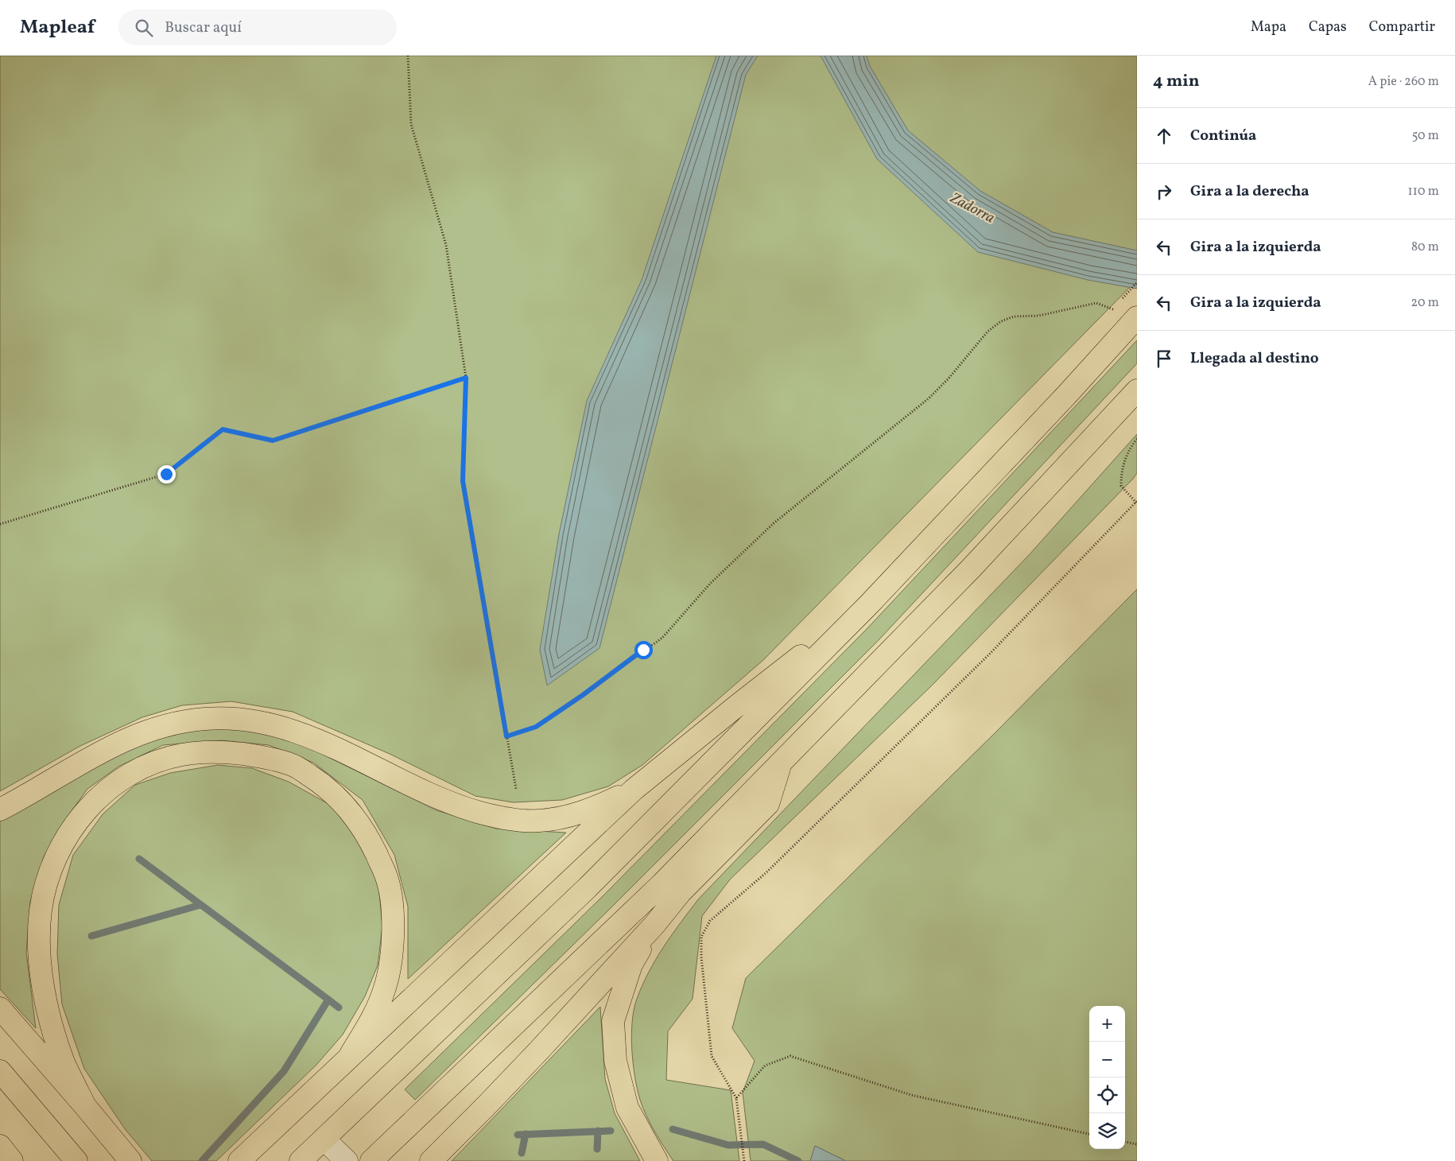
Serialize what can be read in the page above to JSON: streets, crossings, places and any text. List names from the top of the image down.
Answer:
{
  "water": ["Zadorra"],
  "page": {
    "header": "Mapleaf",
    "search": "Buscar aquí",
    "nav": ["Mapa", "Capas", "Compartir"],
    "heading": ["4 min", "A pie · 260 m"],
    "list": [
      ["Continúa", "50 m"],
      ["Gira a la derecha", "110 m"],
      ["Gira a la izquierda", "80 m"],
      ["Gira a la izquierda", "20 m"],
      "Llegada al destino"
    ],
    "map_buttons": ["+", "−"]
  }
}
